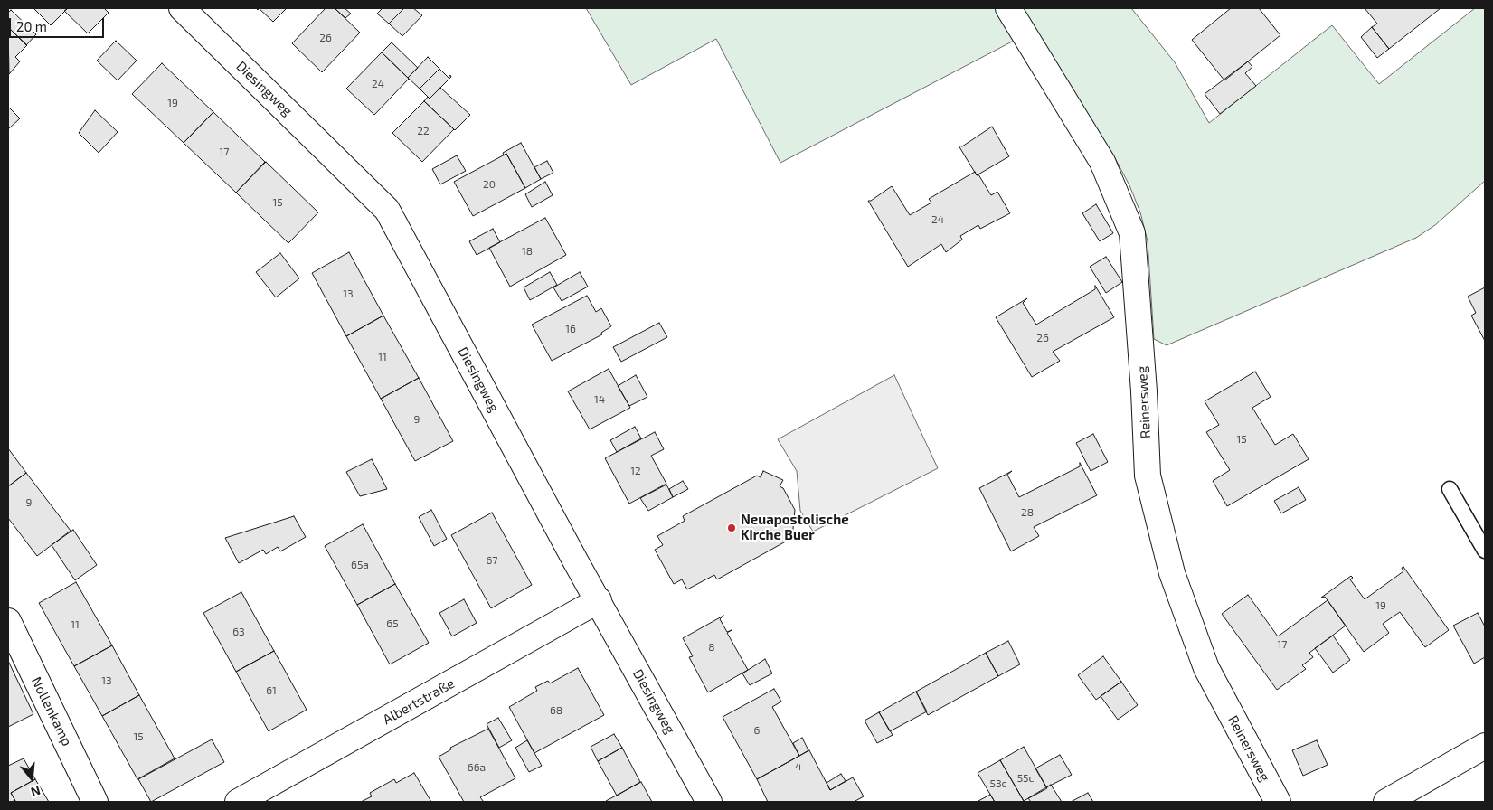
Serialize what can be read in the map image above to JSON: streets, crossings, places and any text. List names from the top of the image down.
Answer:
{
  "streets": {
    "street": [
      "Diesingweg",
      "Reinersweg",
      "Albertstraße",
      "Nollenkamp"
    ]
  },
  "crossings": [
    ["Diesingweg", "Albertstraße"]
  ],
  "places": ["Neuapostolische Kirche Buer"],
  "house_numbers": [
    "26",
    "24",
    "19",
    "22",
    "17",
    "20",
    "15",
    "24",
    "18",
    "13",
    "16",
    "26",
    "11",
    "14",
    "9",
    "15",
    "12",
    "9",
    "28",
    "67",
    "65a",
    "19",
    "65",
    "11",
    "63",
    "17",
    "8",
    "13",
    "61",
    "68",
    "6",
    "15",
    "4",
    "66a",
    "55c",
    "53c"
  ],
  "scale_bar": "20 m",
  "north": "bottom"
}
